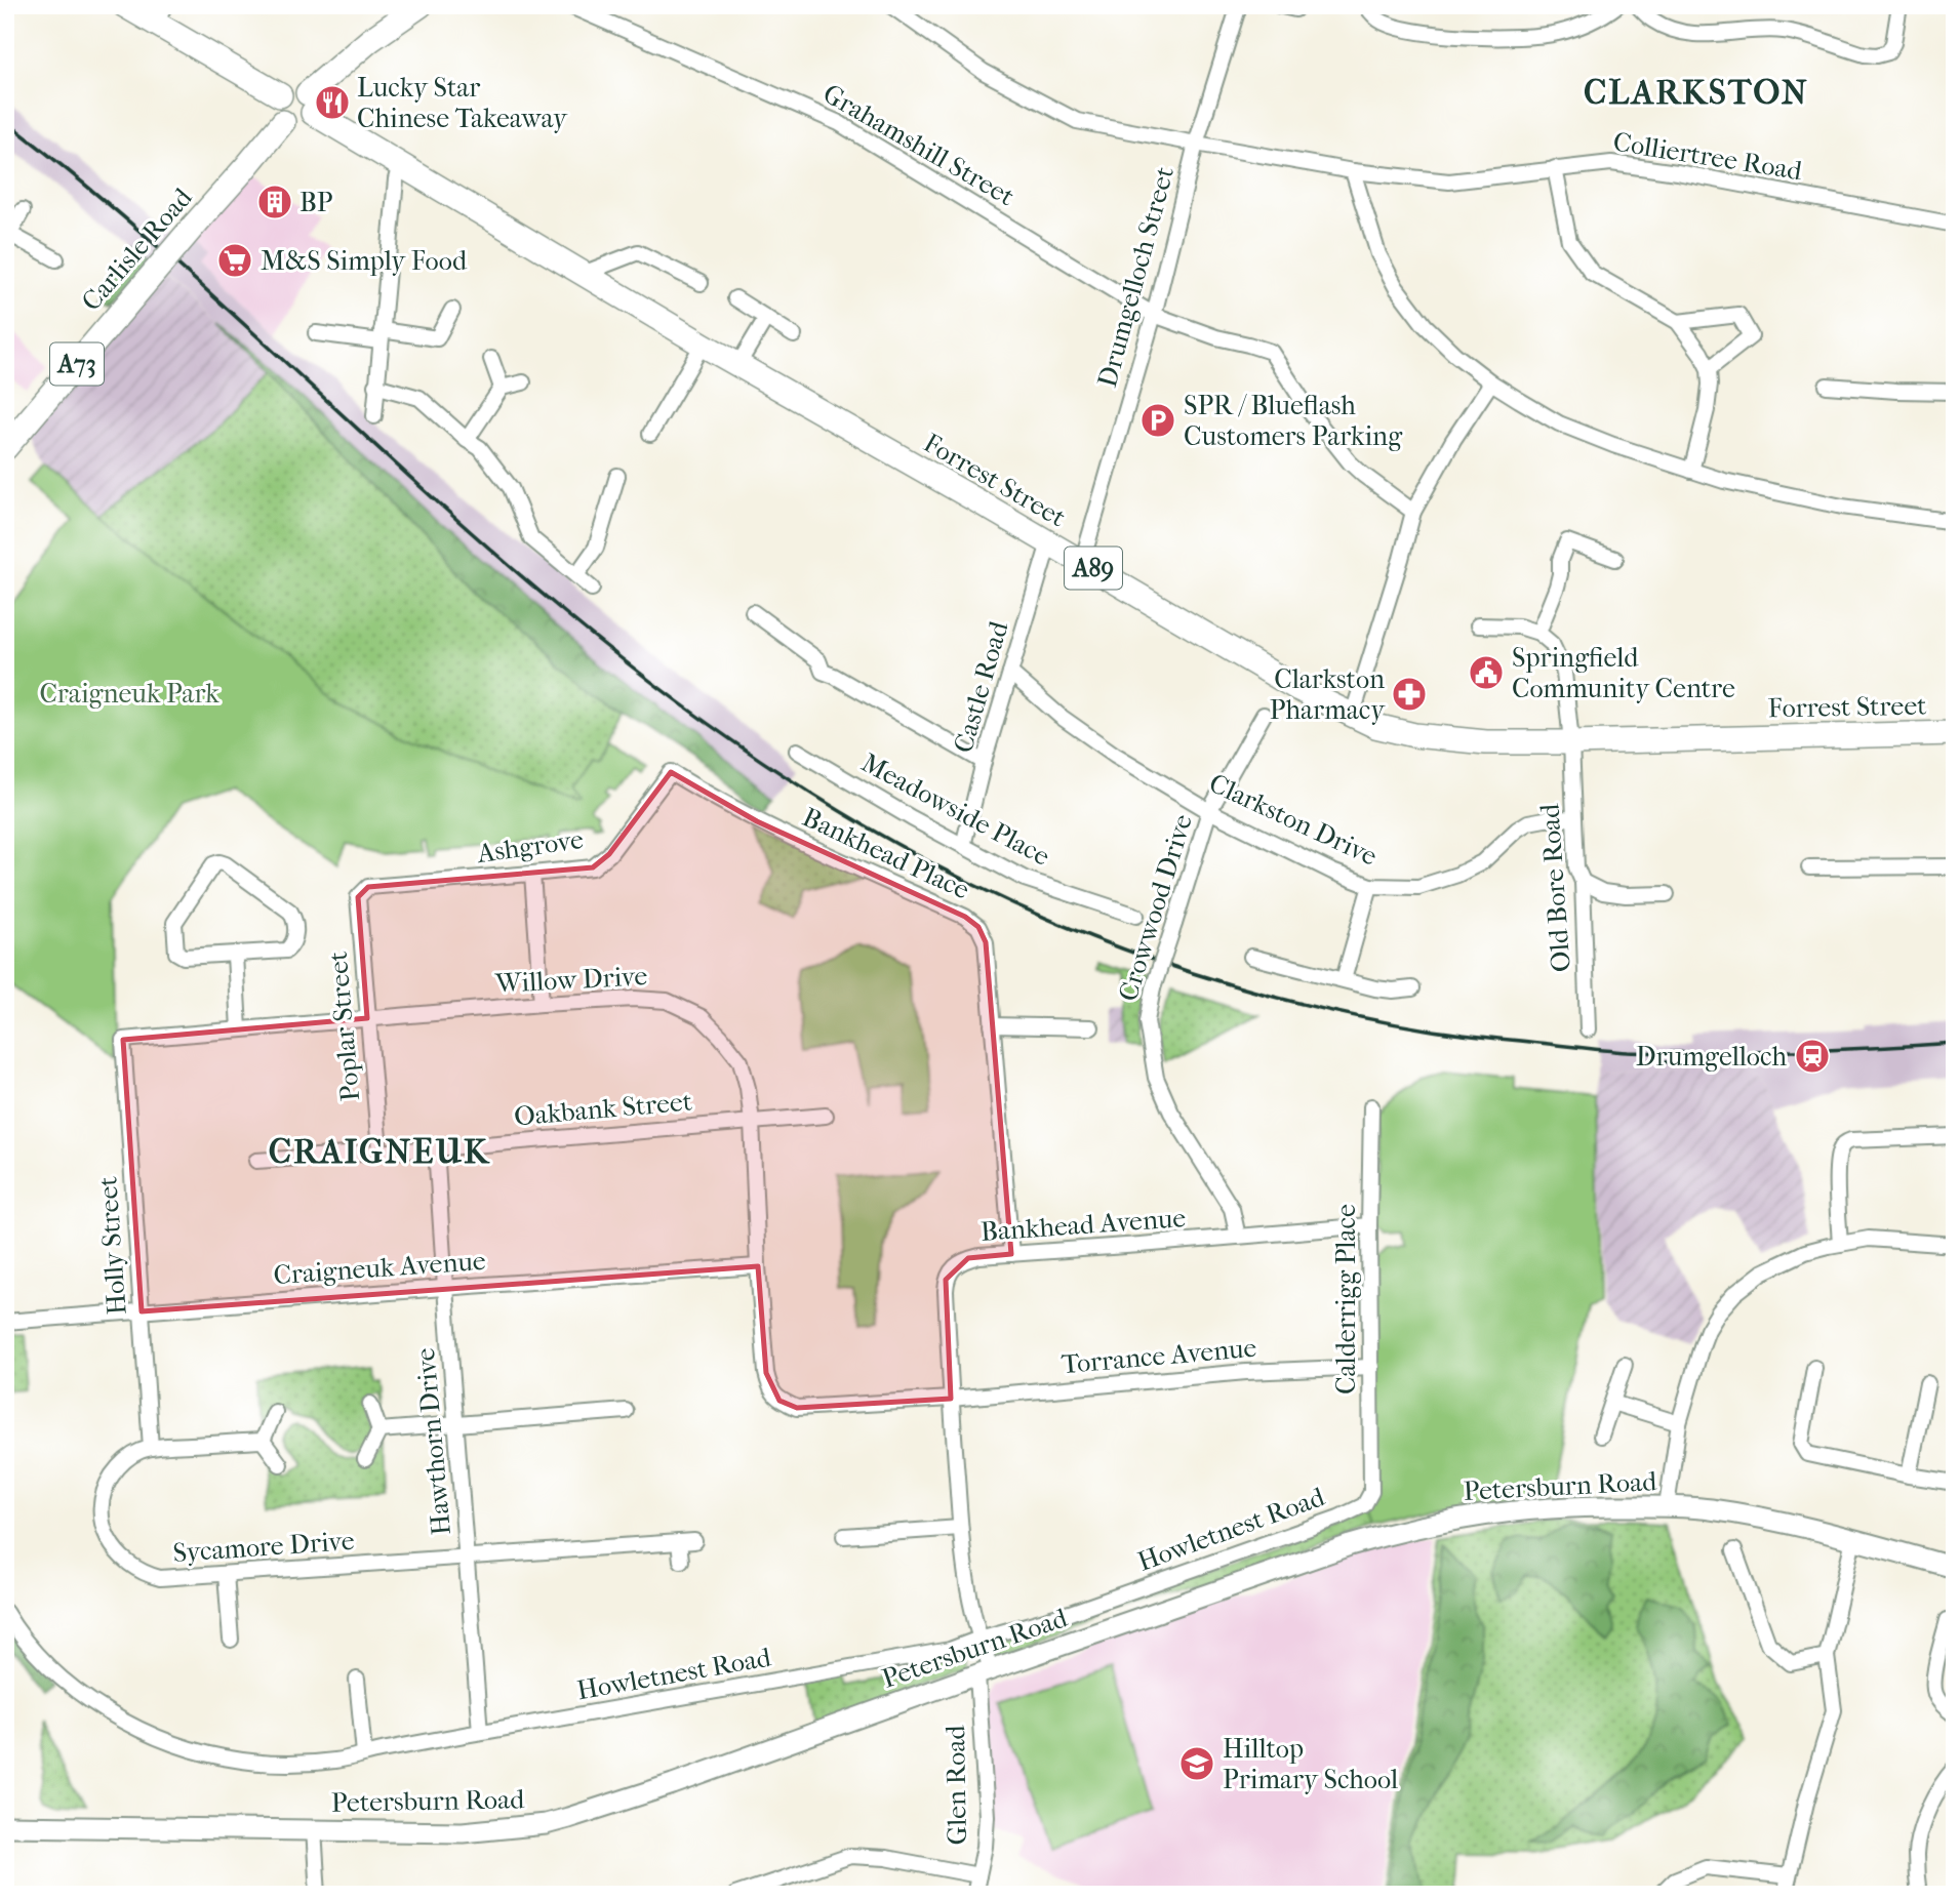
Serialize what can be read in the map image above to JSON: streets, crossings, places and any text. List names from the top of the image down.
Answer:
{
  "streets": {
    "main road": [
      "Carlisle Road",
      "A73",
      "Forrest Street",
      "A89",
      "Petersburn Road"
    ],
    "street": [
      "Grahamshill Street",
      "Colliertree Road",
      "Drumgelloch Street",
      "Castle Road",
      "Meadowside Place",
      "Clarkston Drive",
      "Ashgrove",
      "Bankhead Place",
      "Old Bore Road",
      "Crowwood Drive",
      "Willow Drive",
      "Poplar Street",
      "Oakbank Street",
      "Bankhead Avenue",
      "Holly Street",
      "Craigneuk Avenue",
      "Calderrigg Place",
      "Torrance Avenue",
      "Hawthorn Drive",
      "Howletnest Road",
      "Sycamore Drive",
      "Glen Road"
    ]
  },
  "crossings": [
    ["Grahamshill Street", "Drumgelloch Street"],
    ["Colliertree Road", "Drumgelloch Street"],
    ["Carlisle Road", "Forrest Street"],
    ["Drumgelloch Street", "Forrest Street"],
    ["Forrest Street", "Castle Road"],
    ["Forrest Street", "Old Bore Road"],
    ["Castle Road", "Meadowside Place"],
    ["Castle Road", "Clarkston Drive"],
    ["Clarkston Drive", "Old Bore Road"],
    ["Clarkston Drive", "Crowwood Drive"],
    ["Ashgrove", "Bankhead Place"],
    ["Ashgrove", "Poplar Street"],
    ["Bankhead Place", "Bankhead Avenue"],
    ["Crowwood Drive", "Bankhead Avenue"],
    ["Willow Drive", "Poplar Street"],
    ["Willow Drive", "Oakbank Street"],
    ["Willow Drive", "Bankhead Avenue"],
    ["Willow Drive", "Holly Street"],
    ["Willow Drive", "Craigneuk Avenue"],
    ["Willow Drive", "Torrance Avenue"],
    ["Poplar Street", "Oakbank Street"],
    ["Oakbank Street", "Hawthorn Drive"],
    ["Bankhead Avenue", "Calderrigg Place"],
    ["Bankhead Avenue", "Torrance Avenue"],
    ["Bankhead Avenue", "Petersburn Road"],
    ["Bankhead Avenue", "Howletnest Road"],
    ["Bankhead Avenue", "Glen Road"],
    ["Holly Street", "Craigneuk Avenue"],
    ["Holly Street", "Sycamore Drive"],
    ["Craigneuk Avenue", "Hawthorn Drive"],
    ["Calderrigg Place", "Torrance Avenue"],
    ["Calderrigg Place", "Howletnest Road"],
    ["Hawthorn Drive", "Howletnest Road"],
    ["Hawthorn Drive", "Sycamore Drive"],
    ["Petersburn Road", "Glen Road"]
  ],
  "districts": ["CLARKSTON", "CRAIGNEUK"],
  "parks": ["Craigneuk Park"],
  "places": {
    "restaurant": ["Lucky Star Chinese Takeaway"],
    "building": ["BP"],
    "supermarket": ["M&S Simply Food"],
    "parking": ["SPR / Blueflash Customers Parking"],
    "public building": ["Springfield Community Centre"],
    "pharmacy": ["Clarkston Pharmacy"],
    "station": ["Drumgelloch"],
    "school or university": ["Hilltop Primary School"]
  }
}
